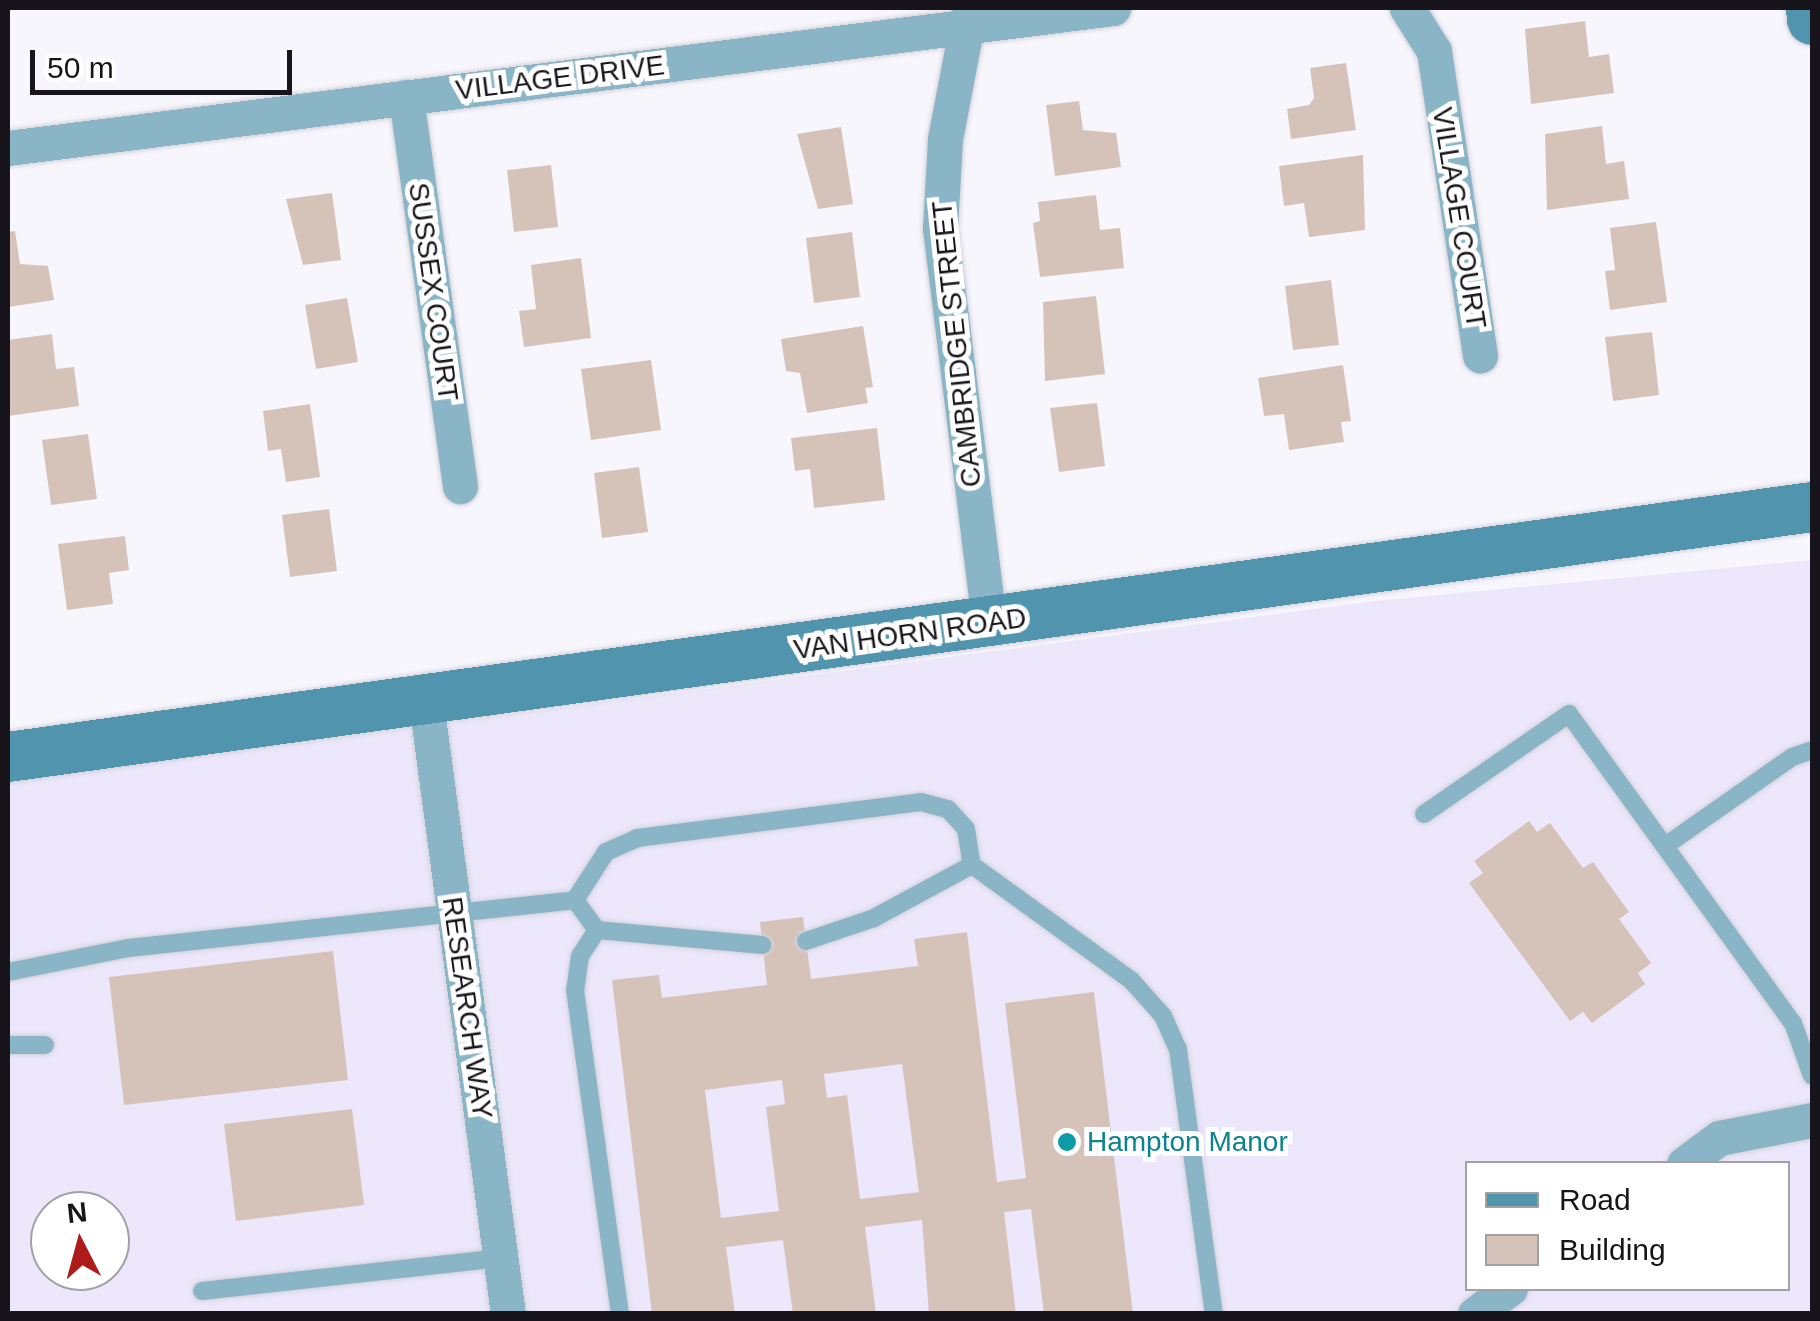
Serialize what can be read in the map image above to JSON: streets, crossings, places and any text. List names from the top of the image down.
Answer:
{
  "streets": {
    "main road": ["VAN HORN ROAD"],
    "street": [
      "VILLAGE DRIVE",
      "VILLAGE COURT",
      "SUSSEX COURT",
      "CAMBRIDGE STREET",
      "RESEARCH WAY"
    ]
  },
  "crossings": [
    ["VILLAGE DRIVE", "SUSSEX COURT"],
    ["VILLAGE DRIVE", "CAMBRIDGE STREET"],
    ["CAMBRIDGE STREET", "VAN HORN ROAD"],
    ["VAN HORN ROAD", "RESEARCH WAY"]
  ],
  "places": ["Hampton Manor"],
  "legend": ["Road", "Building"],
  "scale_bar": "50 m",
  "north": "top"
}
